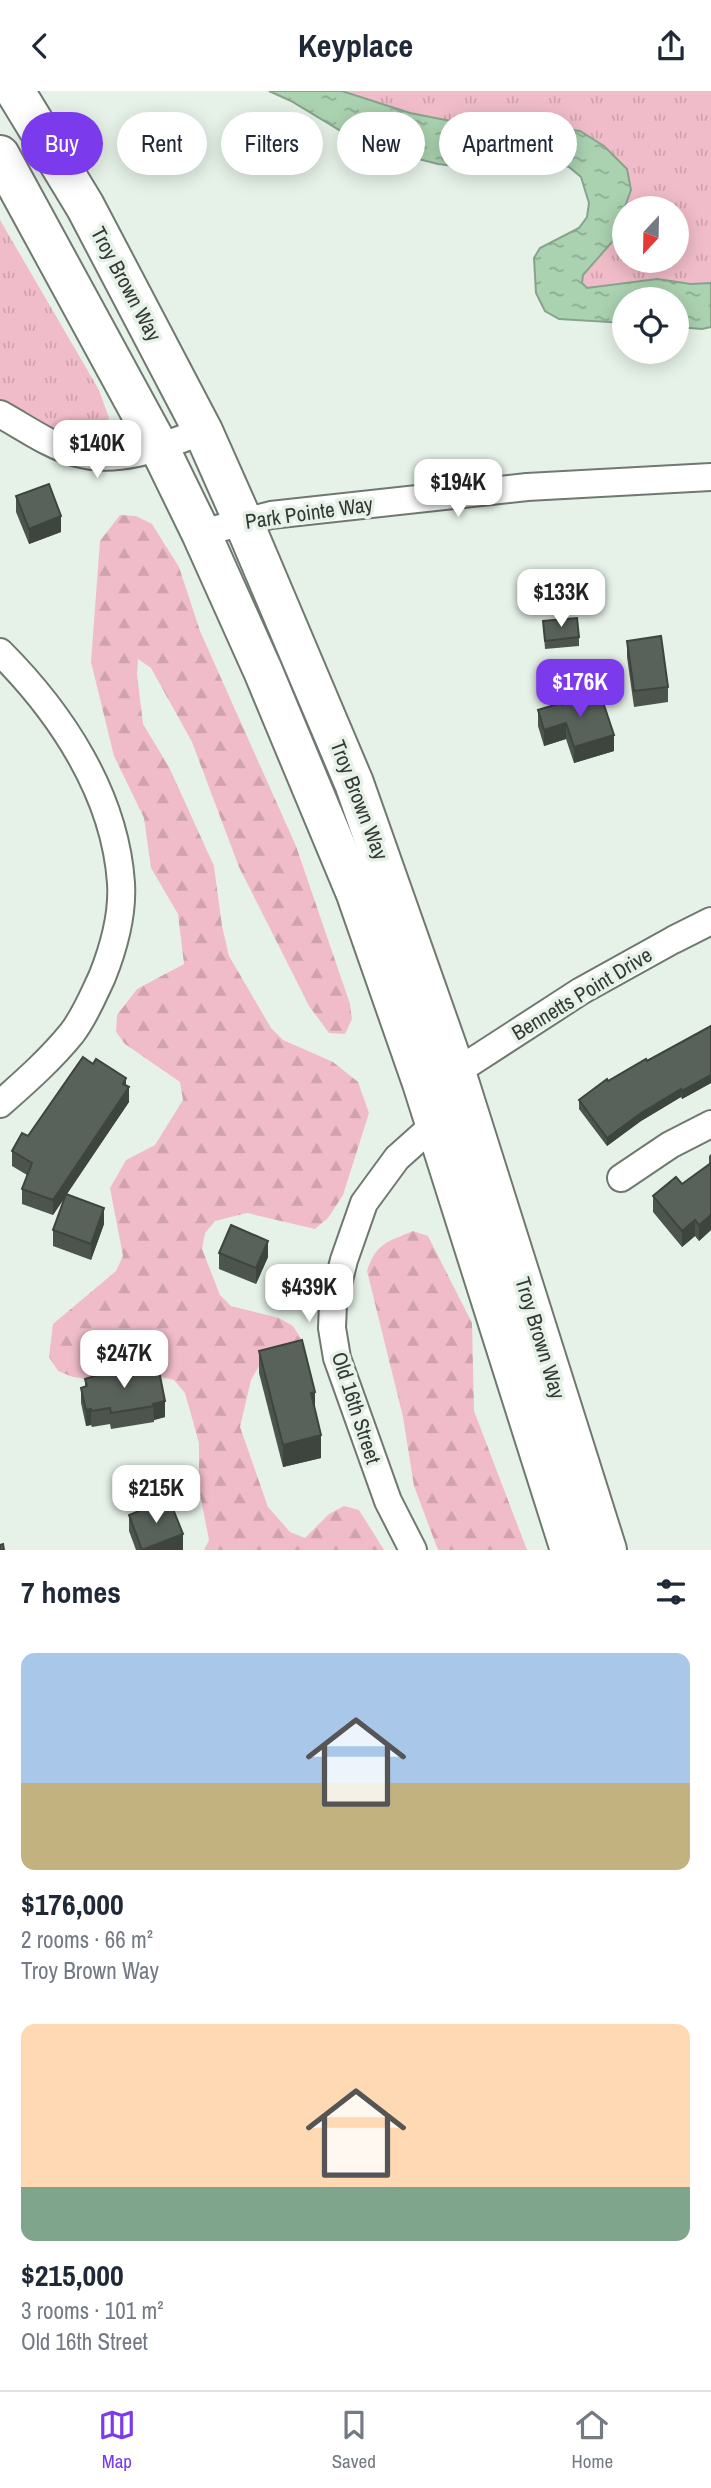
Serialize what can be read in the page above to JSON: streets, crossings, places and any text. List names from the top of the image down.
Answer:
{
  "streets": {
    "main road": ["Troy Brown Way"],
    "street": ["Park Pointe Way", "Bennetts Point Drive", "Old 16th Street"]
  },
  "crossings": [
    ["Troy Brown Way", "Park Pointe Way"],
    ["Troy Brown Way", "Bennetts Point Drive"],
    ["Troy Brown Way", "Old 16th Street"]
  ],
  "north": "bottom",
  "page": {
    "header": "Keyplace",
    "chip": [
      "Buy",
      "Rent",
      "Filters",
      "New",
      "Apartment"
    ],
    "price": [
      "$140K",
      "$194K",
      "$133K",
      "$176K",
      "$439K",
      "$247K",
      "$215K"
    ],
    "heading": "7 homes",
    "list": [
      {
        "name": "$176,000",
        "note": "2 rooms · 66 m² · Troy Brown Way"
      },
      {
        "name": "$215,000",
        "note": "3 rooms · 101 m² · Old 16th Street"
      }
    ],
    "tabs": ["Map", "Saved", "Home"]
  }
}
